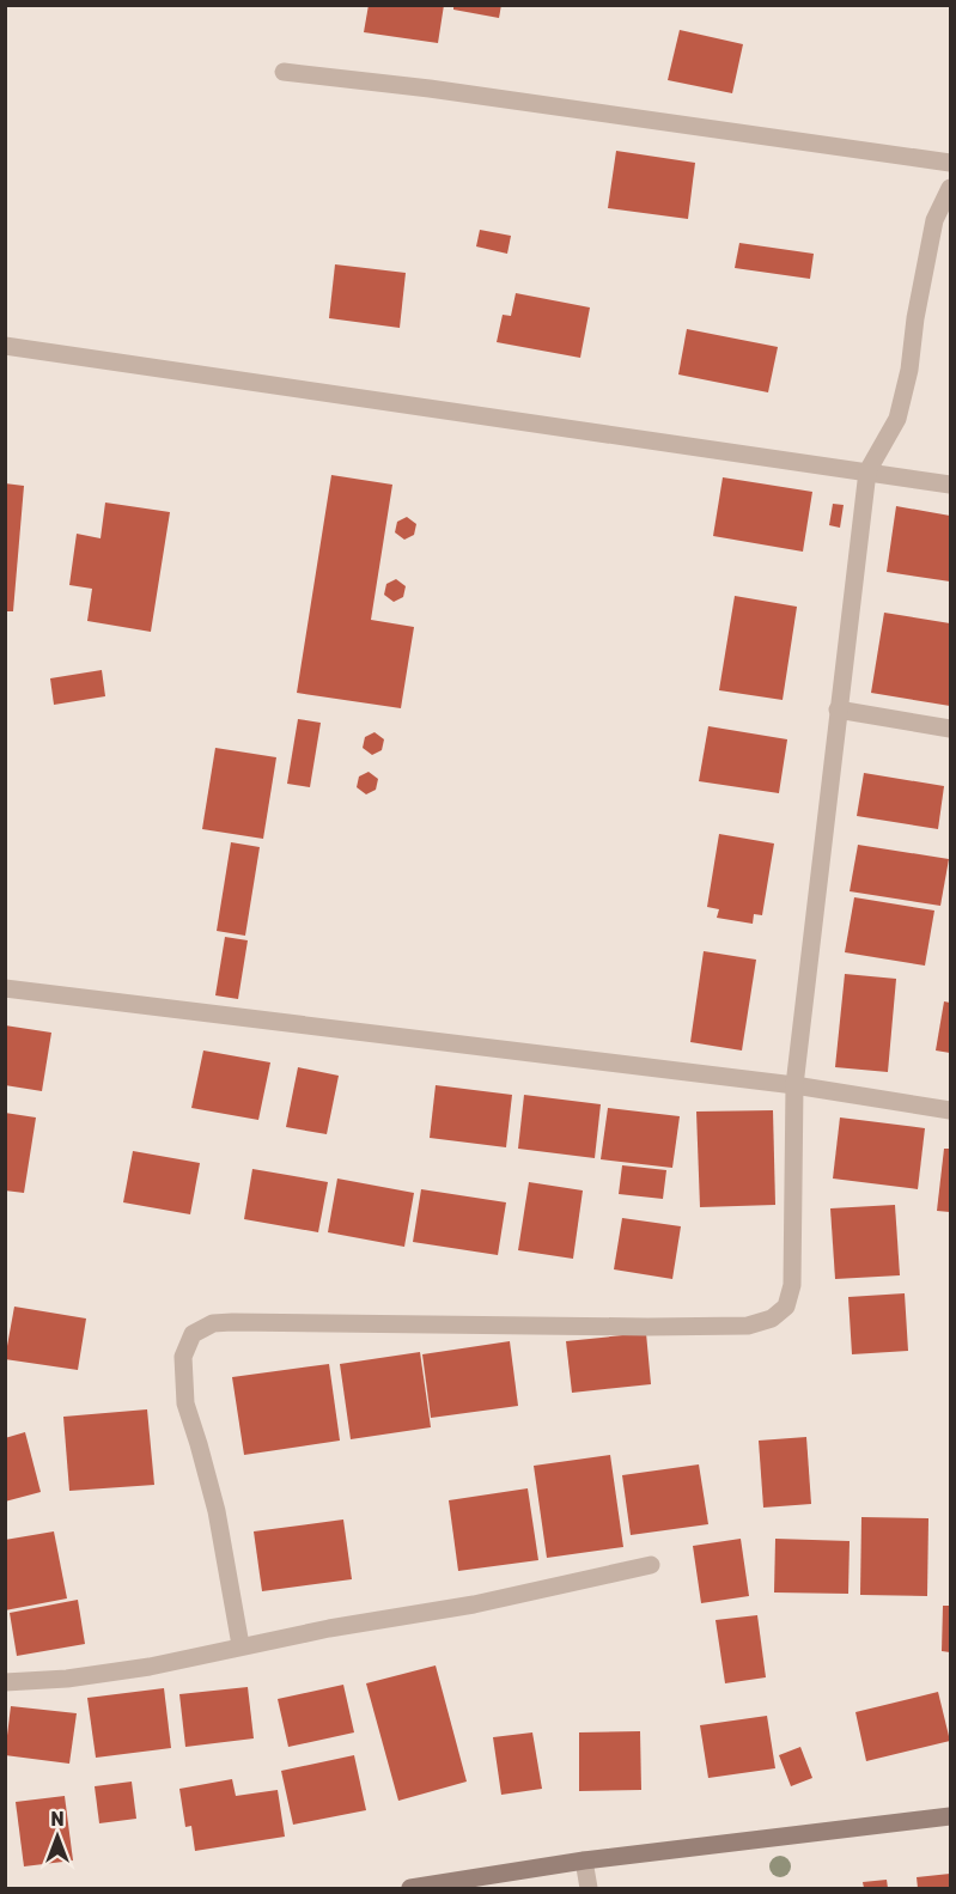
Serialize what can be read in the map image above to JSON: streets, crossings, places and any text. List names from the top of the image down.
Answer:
{
  "north": "top"
}
